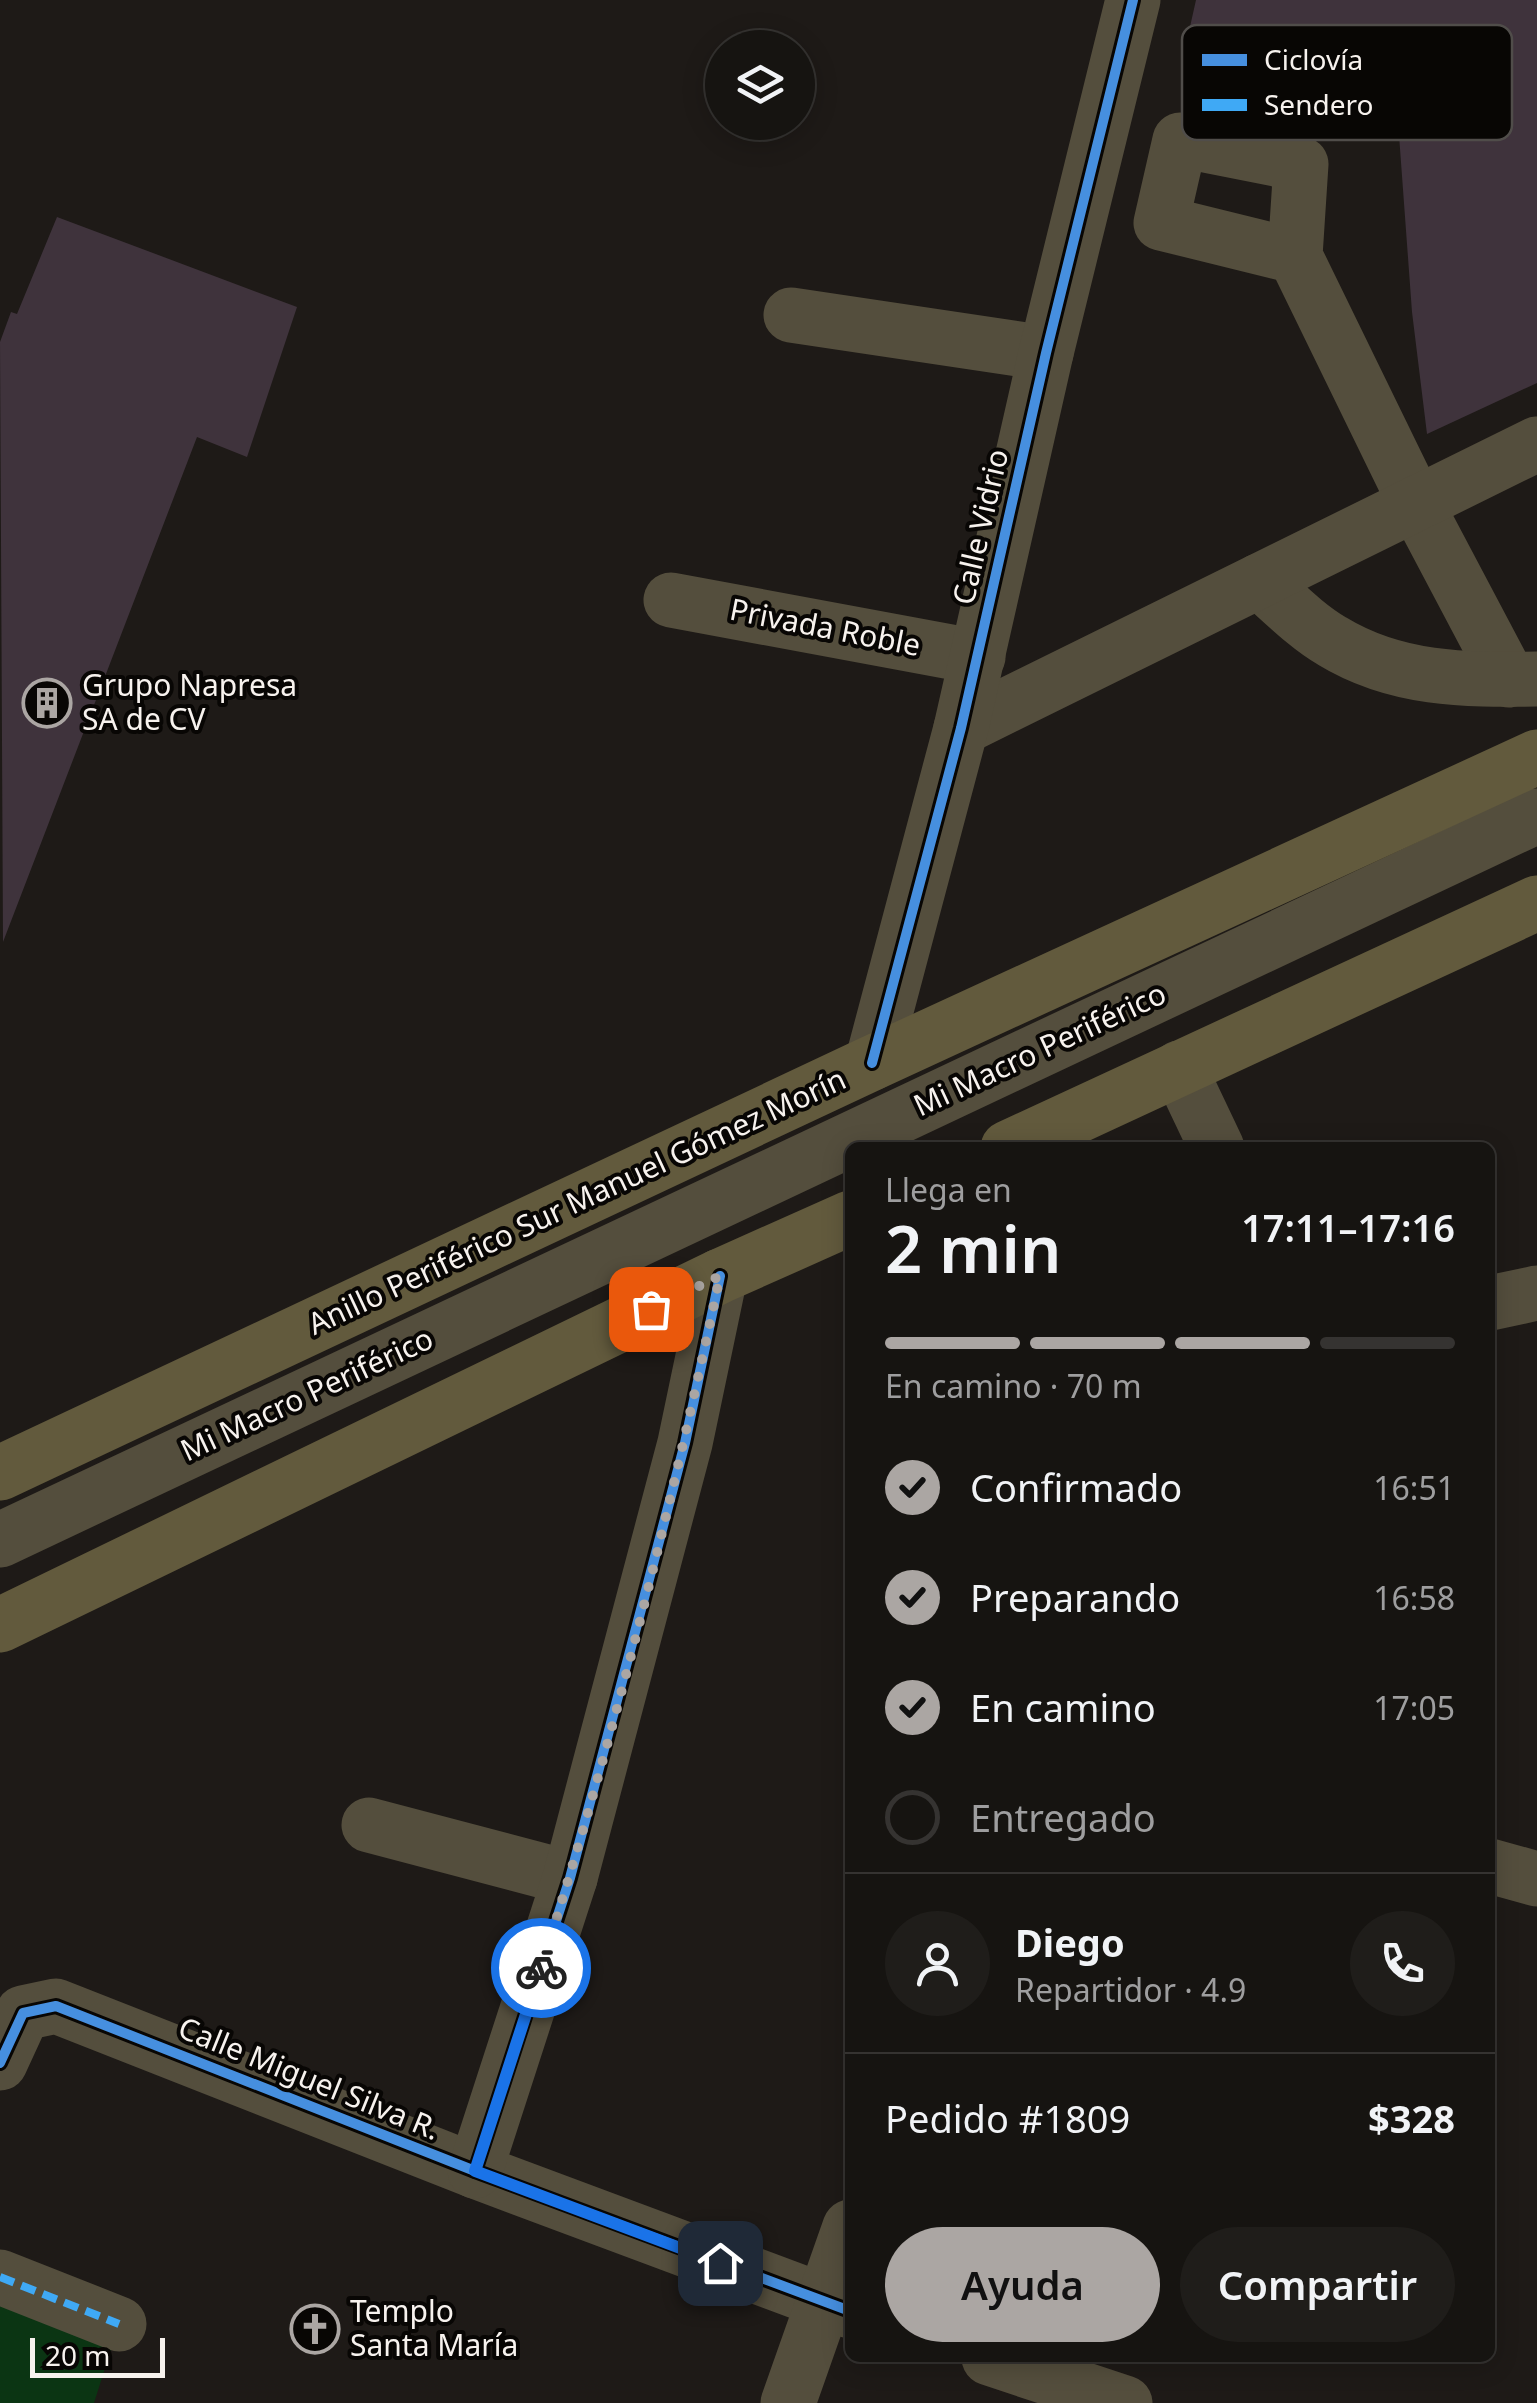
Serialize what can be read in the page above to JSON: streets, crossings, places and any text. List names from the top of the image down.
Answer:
{
  "streets": {
    "highway": ["Anillo Periférico Sur Manuel Gómez Morín"],
    "street": [
      "Calle Vidrio",
      "Privada Roble",
      "Mi Macro Periférico",
      "Calle Miguel Silva R."
    ]
  },
  "crossings": [
    ["Calle Vidrio", "Privada Roble"],
    ["Calle Vidrio", "Anillo Periférico Sur Manuel Gómez Morín"]
  ],
  "places": {
    "building": ["Grupo Napresa SA de CV"],
    "church": ["Templo Santa María"]
  },
  "legend": ["Ciclovía", "Sendero"],
  "scale_bar": "20 m",
  "page": {
    "heading": ["2 min", "Llega en", "17:11–17:16"],
    "panel": [
      "Diego",
      "Repartidor · 4.9",
      "Pedido #1809",
      "$328"
    ],
    "bar": "En camino · 70 m",
    "list": [
      ["Confirmado", "16:51"],
      ["Preparando", "16:58"],
      ["En camino", "17:05"],
      "Entregado"
    ],
    "buttons": ["Ayuda", "Compartir"],
    "scale": "20 m"
  }
}
